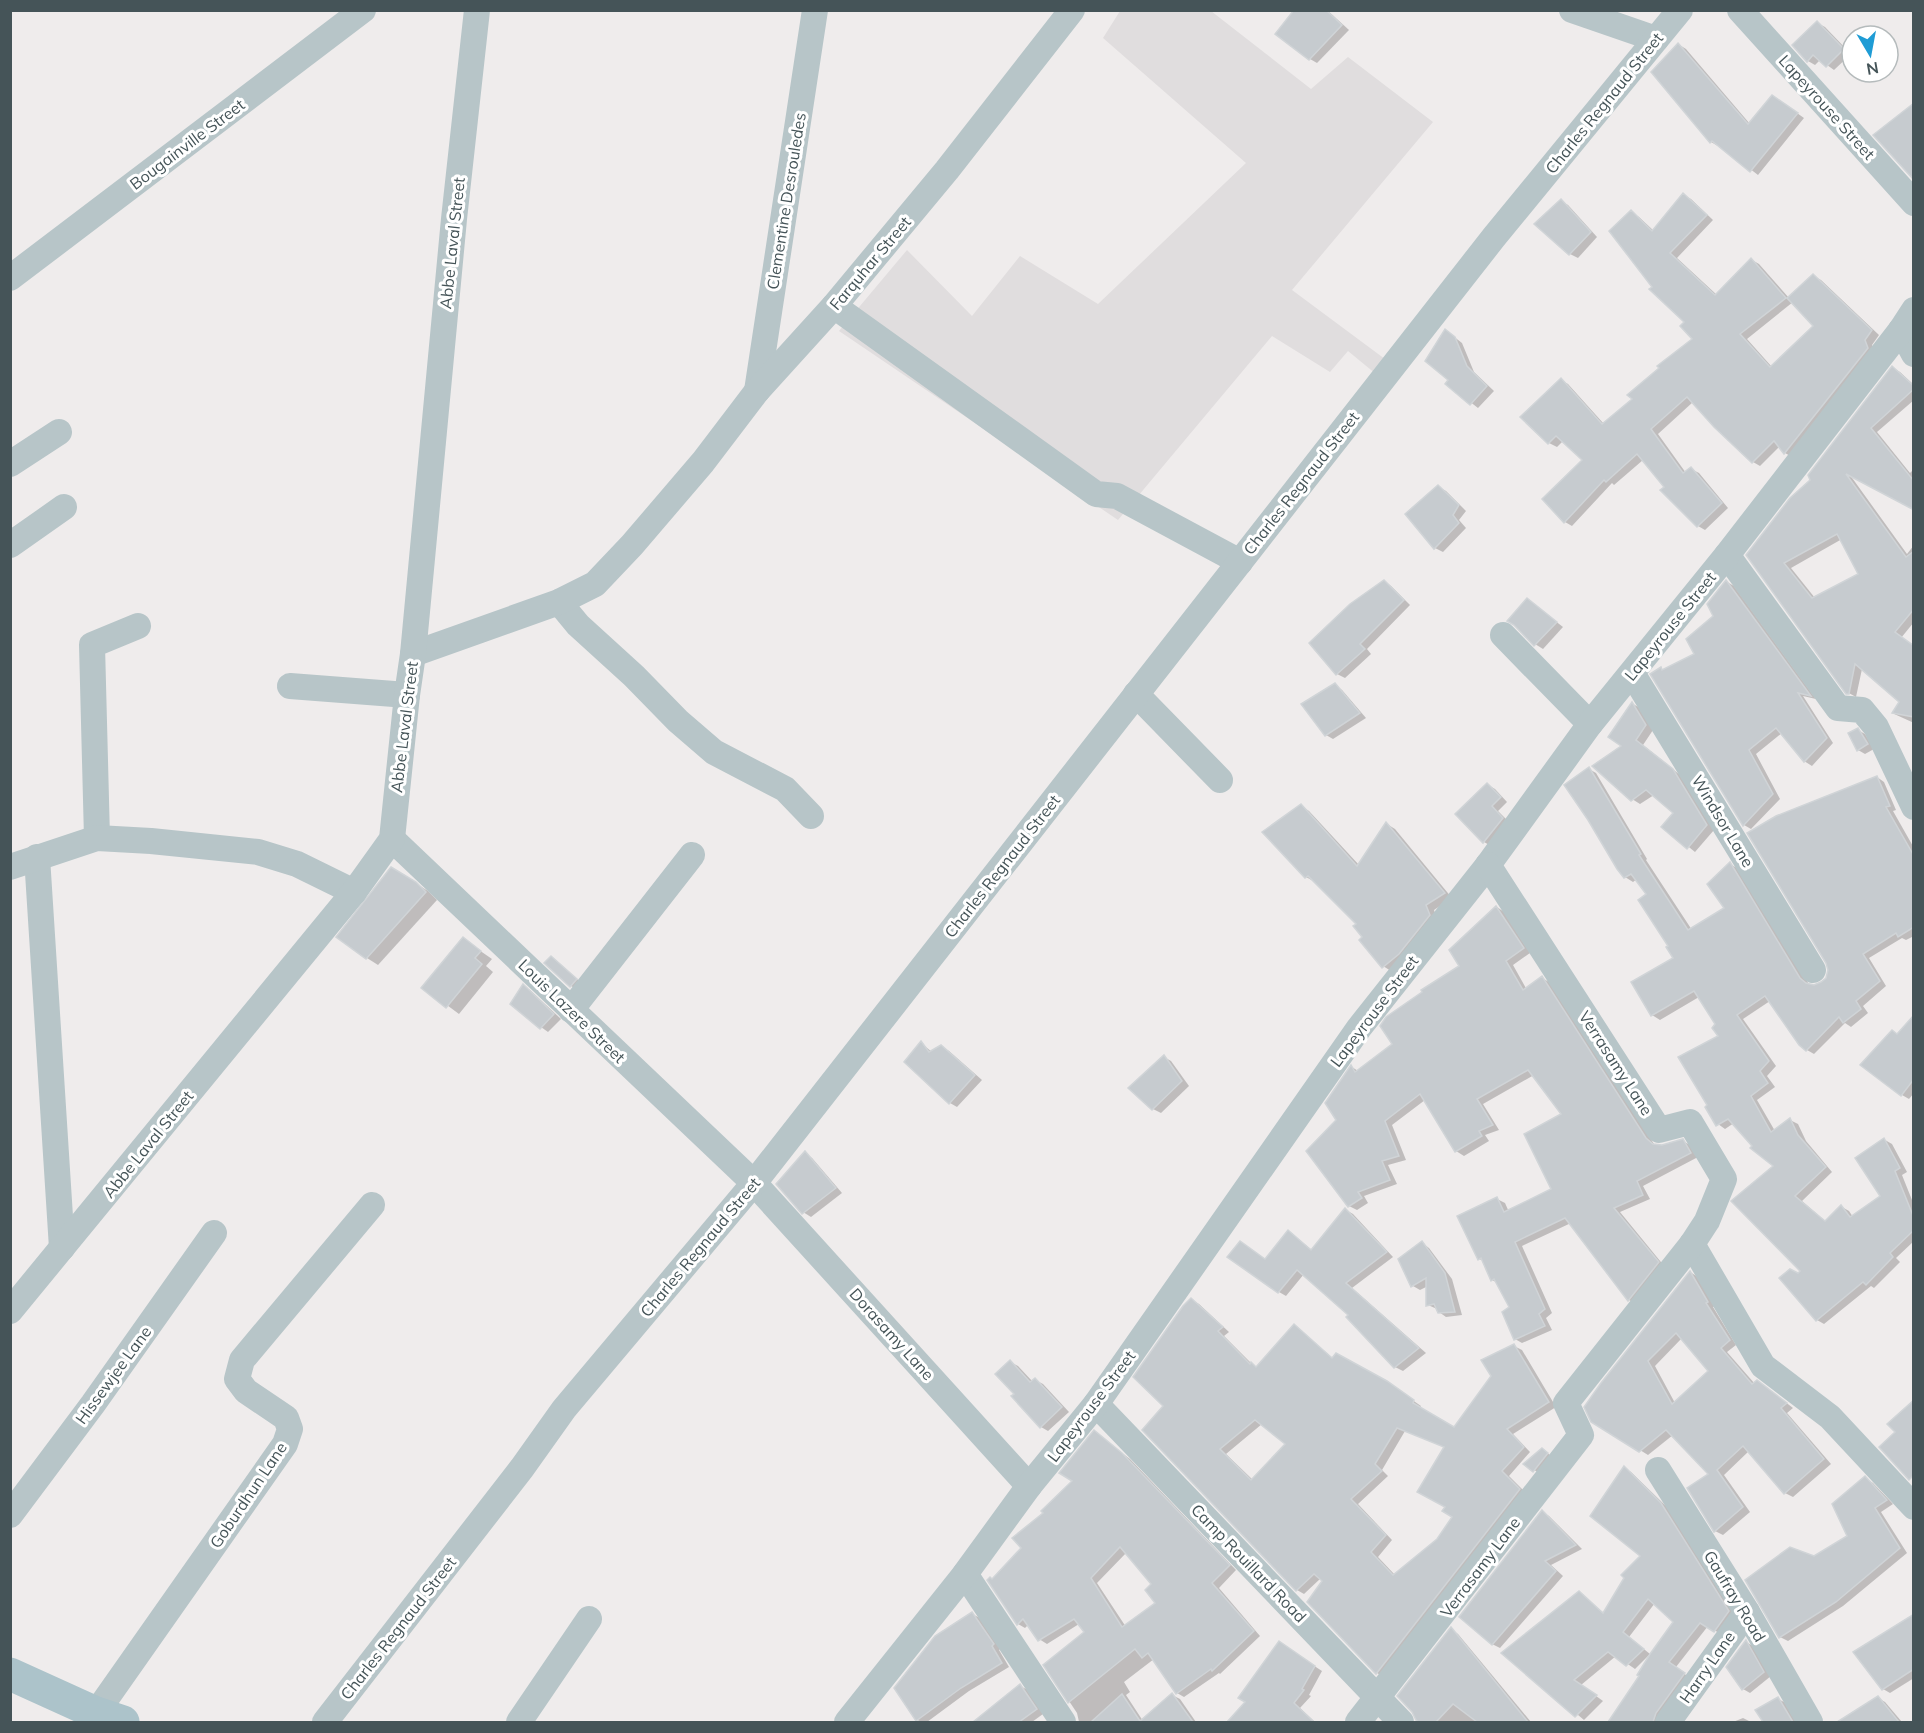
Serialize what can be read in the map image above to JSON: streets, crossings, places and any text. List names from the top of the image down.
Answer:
{
  "streets": {
    "street": [
      "Charles Regnaud Street",
      "Lapeyrouse Street",
      "Bougainville Street",
      "Clementine Desrouledes",
      "Abbe Laval Street",
      "Farquhar Street",
      "Windsor Lane",
      "Louis Lazere Street",
      "Verrasamy Lane",
      "Dorasamy Lane",
      "Hissewjee Lane",
      "Goburdhun Lane",
      "Camp Rouillard Road",
      "Gaufray Road",
      "Harry Lane"
    ]
  },
  "crossings": [
    ["Charles Regnaud Street", "Louis Lazere Street"],
    ["Charles Regnaud Street", "Dorasamy Lane"],
    ["Lapeyrouse Street", "Windsor Lane"],
    ["Lapeyrouse Street", "Verrasamy Lane"],
    ["Lapeyrouse Street", "Dorasamy Lane"],
    ["Lapeyrouse Street", "Camp Rouillard Road"],
    ["Clementine Desrouledes", "Farquhar Street"],
    ["Abbe Laval Street", "Farquhar Street"],
    ["Abbe Laval Street", "Louis Lazere Street"],
    ["Louis Lazere Street", "Dorasamy Lane"],
    ["Verrasamy Lane", "Camp Rouillard Road"],
    ["Gaufray Road", "Harry Lane"]
  ],
  "north": "bottom"
}
